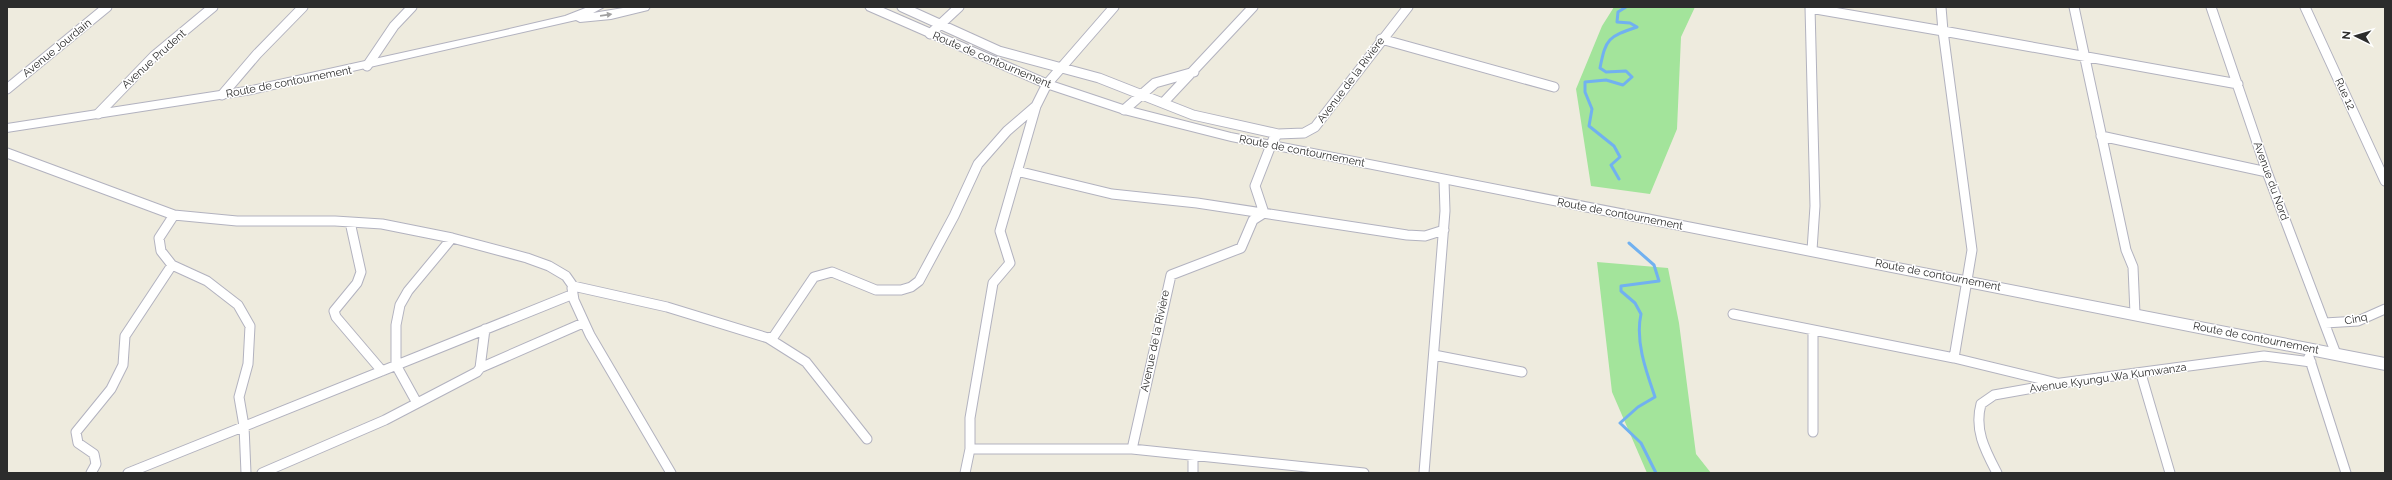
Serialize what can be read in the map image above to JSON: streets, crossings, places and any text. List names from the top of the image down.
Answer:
{
  "streets": {
    "street": [
      "Avenue Jourdain",
      "Avenue Prudent",
      "Route de contournement",
      "Avenue de la Rivière",
      "Rue 12",
      "Avenue du Nord",
      "Cinq",
      "Avenue Kyungu Wa Kumwanza"
    ]
  },
  "crossings": [
    ["Avenue Prudent", "Route de contournement"],
    ["Route de contournement", "Avenue du Nord"],
    ["Avenue du Nord", "Cinq"]
  ],
  "north": "left"
}
